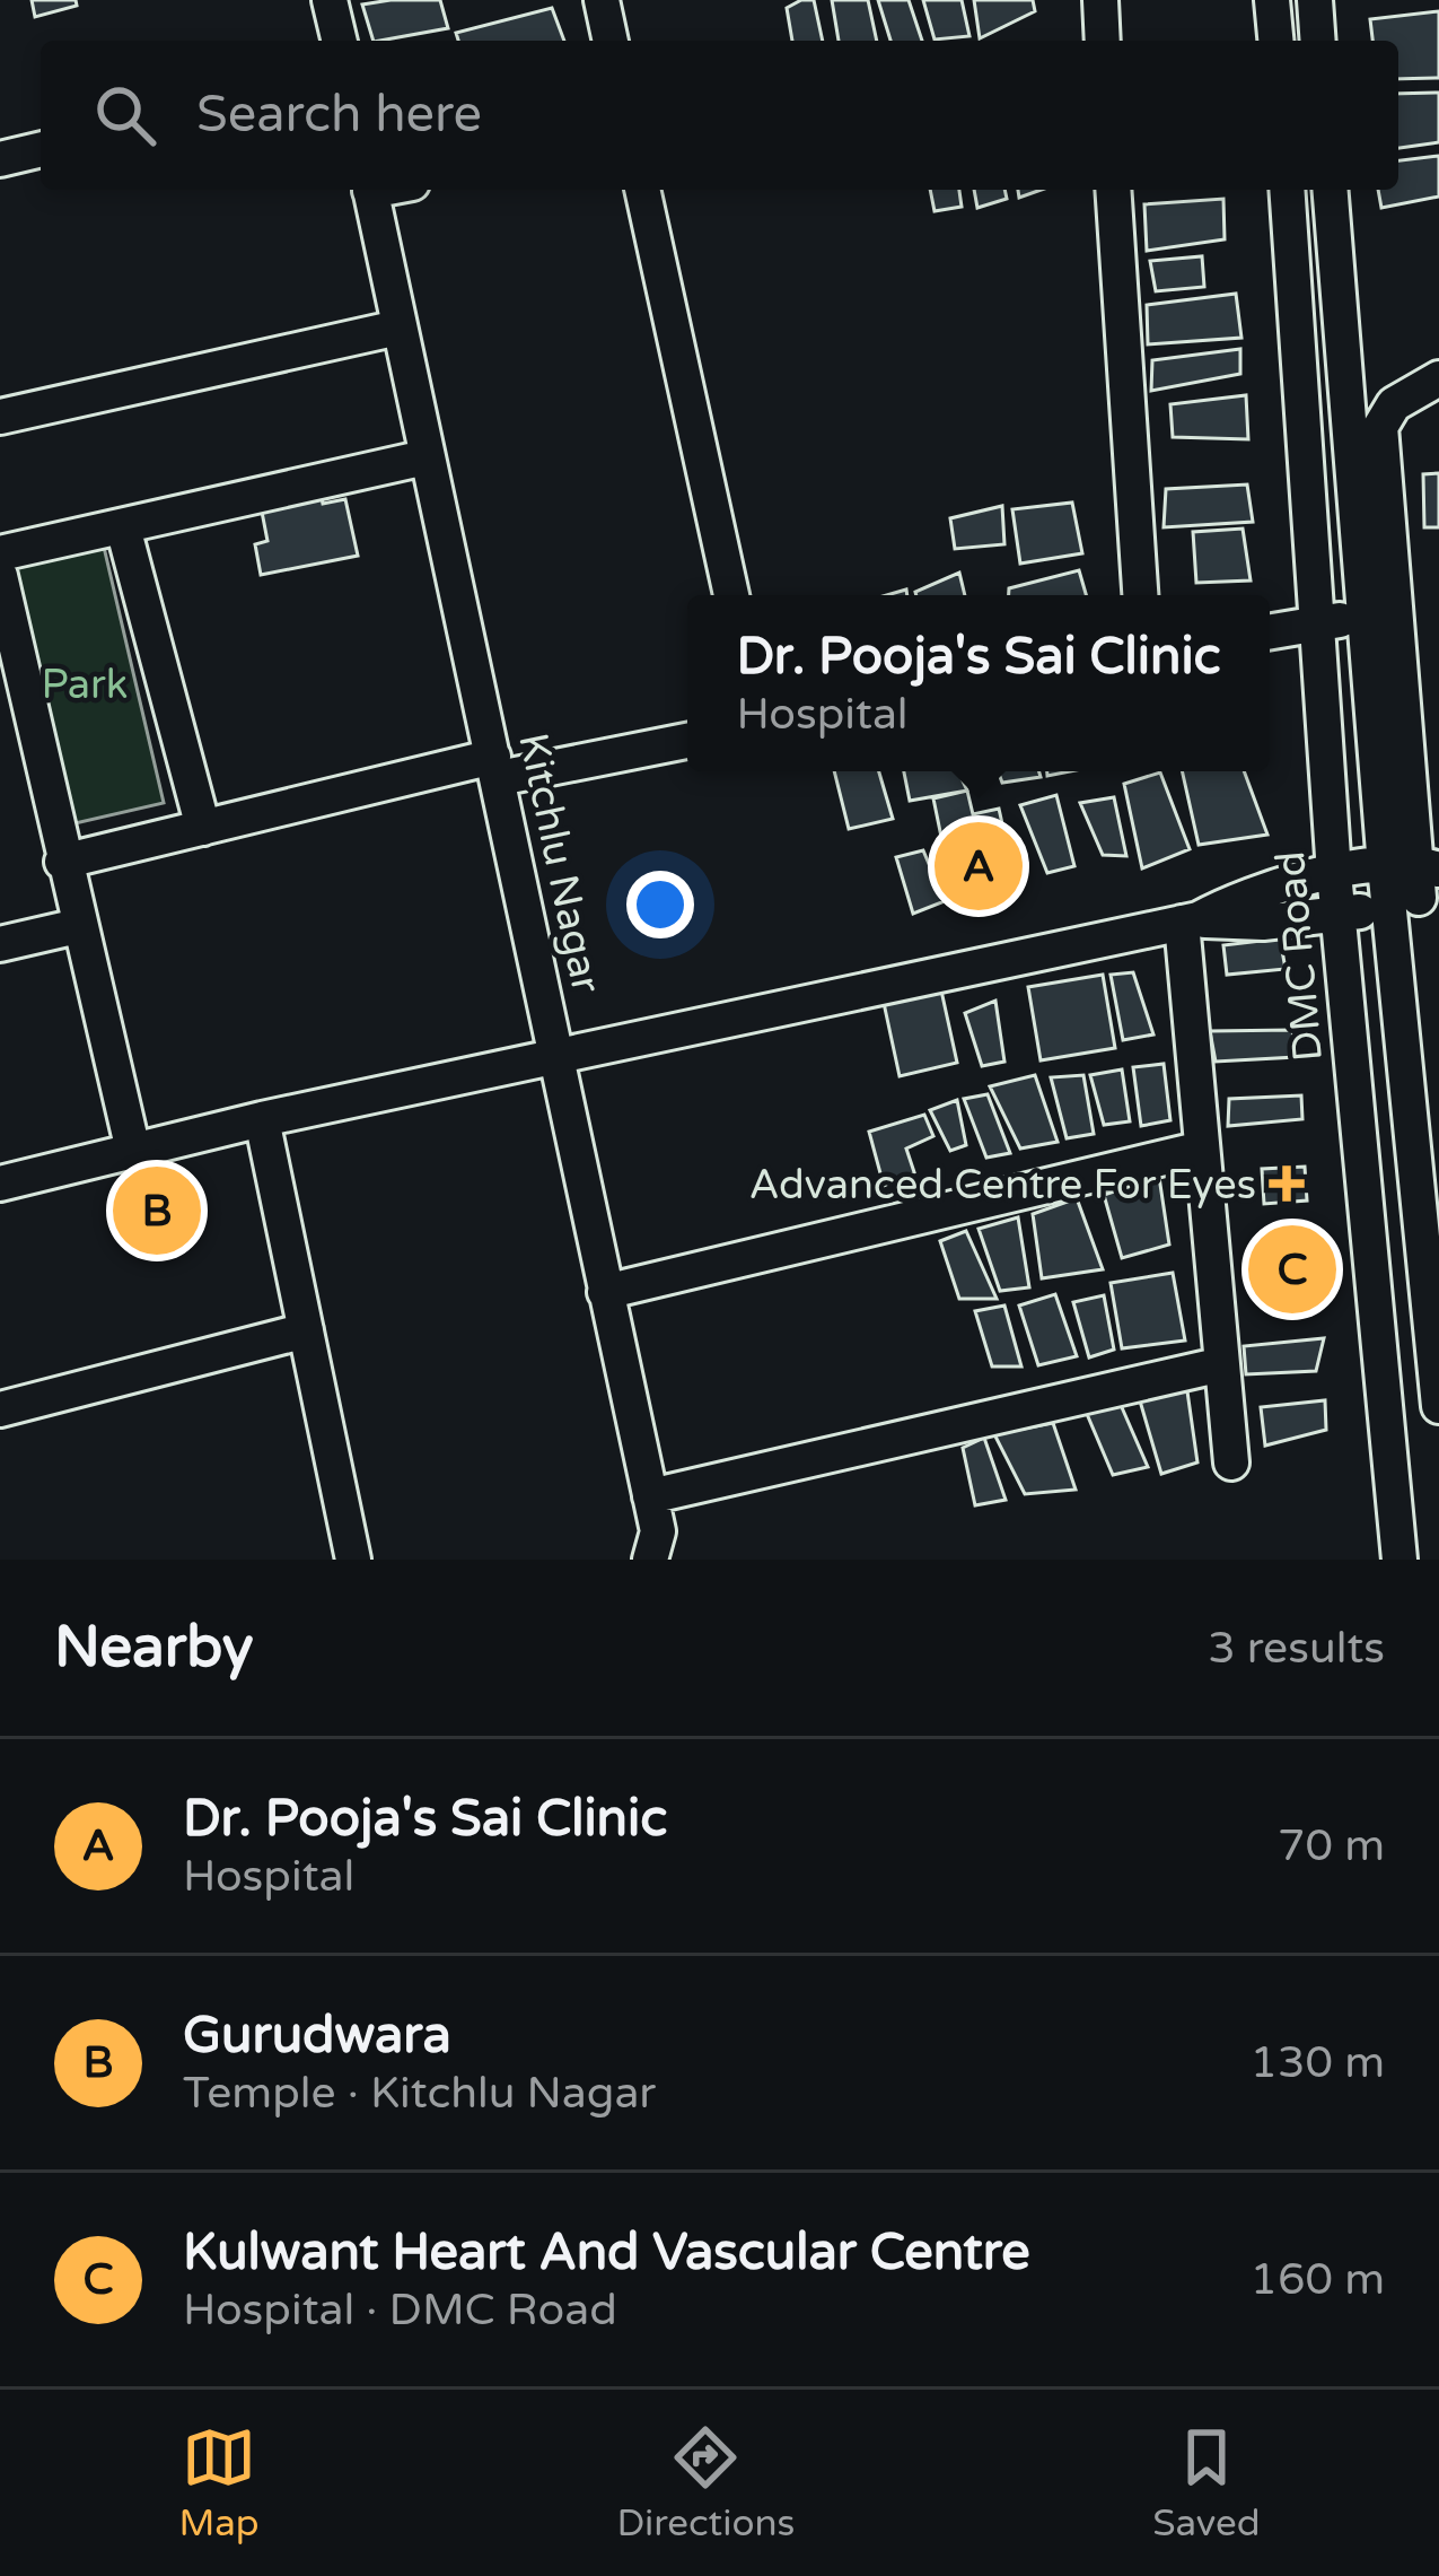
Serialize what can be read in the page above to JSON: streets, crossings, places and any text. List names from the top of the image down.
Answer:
{
  "streets": {
    "street": ["Kitchlu Nagar", "DMC Road"]
  },
  "parks": ["Park"],
  "places": {
    "health": ["Advanced Centre For Eyes"]
  },
  "page": {
    "search": "Search here",
    "popup": ["Dr. Pooja's Sai Clinic", "Hospital"],
    "pins": ["A", "B", "C"],
    "heading": ["Nearby", "3 results"],
    "list": [
      {
        "mark": "A",
        "name": "Dr. Pooja's Sai Clinic",
        "note": "Hospital",
        "value": "70 m"
      },
      {
        "mark": "B",
        "name": "Gurudwara",
        "note": "Temple · Kitchlu Nagar",
        "value": "130 m"
      },
      {
        "mark": "C",
        "name": "Kulwant Heart And Vascular Centre",
        "note": "Hospital · DMC Road",
        "value": "160 m"
      }
    ],
    "nav": ["Map", "Directions", "Saved"]
  }
}
